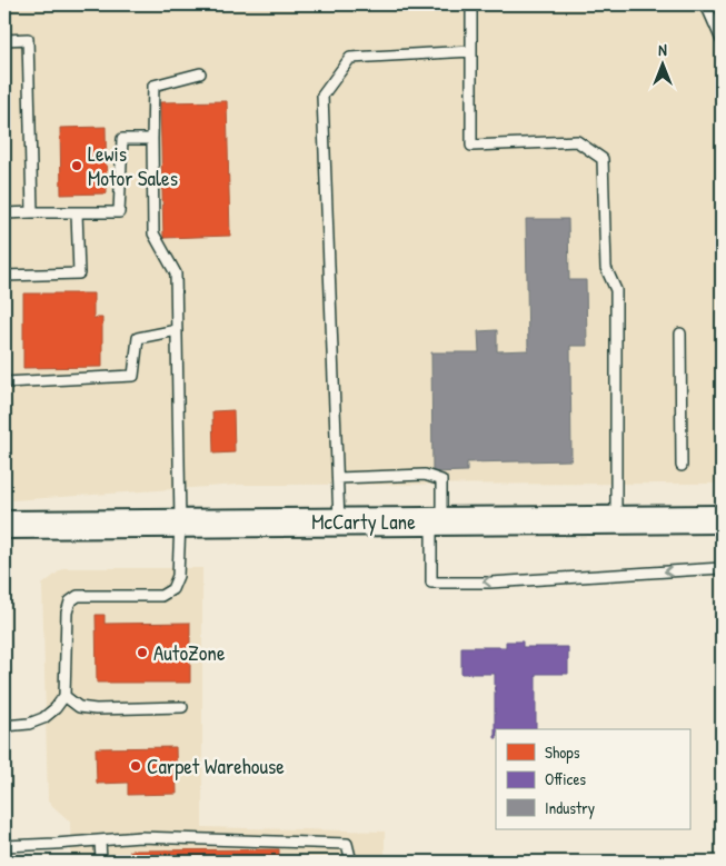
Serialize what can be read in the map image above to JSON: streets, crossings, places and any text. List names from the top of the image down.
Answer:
{
  "streets": {
    "main road": ["McCarty Lane"]
  },
  "places": ["Lewis Motor Sales", "AutoZone", "Carpet Warehouse"],
  "legend": ["Shops", "Offices", "Industry"],
  "north": "top"
}
